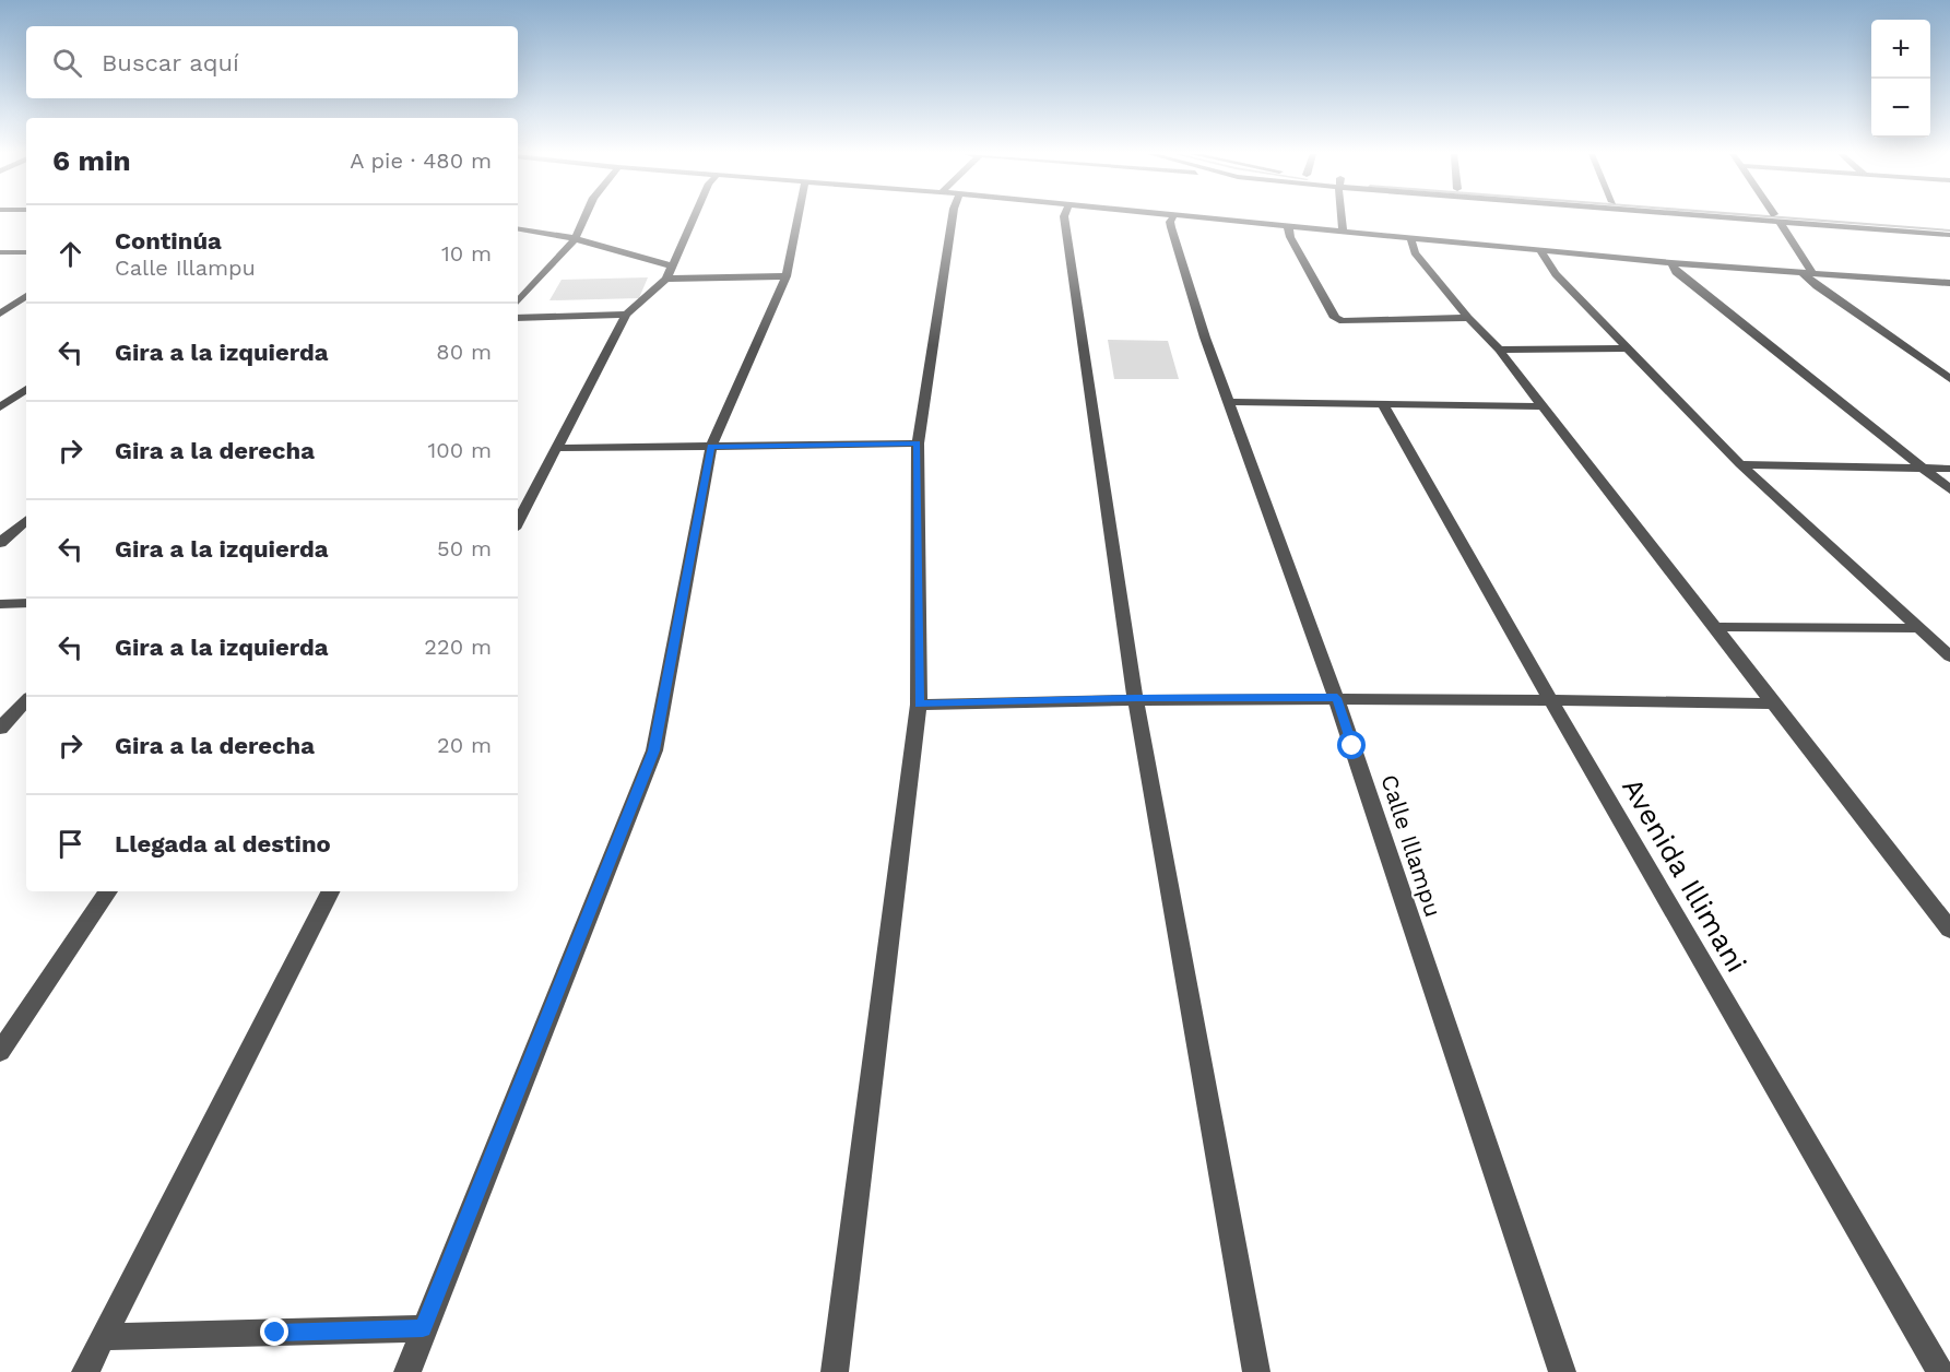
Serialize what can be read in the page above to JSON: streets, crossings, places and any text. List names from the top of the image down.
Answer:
{
  "streets": {
    "street": ["Calle Illampu", "Avenida Illimani"]
  },
  "page": {
    "map_buttons": ["+", "−"],
    "search": "Buscar aquí",
    "heading": ["6 min", "A pie · 480 m"],
    "list": [
      ["Continúa", "Calle Illampu", "10 m"],
      ["Gira a la izquierda", "80 m"],
      ["Gira a la derecha", "100 m"],
      ["Gira a la izquierda", "50 m"],
      ["Gira a la izquierda", "220 m"],
      ["Gira a la derecha", "20 m"],
      "Llegada al destino"
    ]
  }
}
